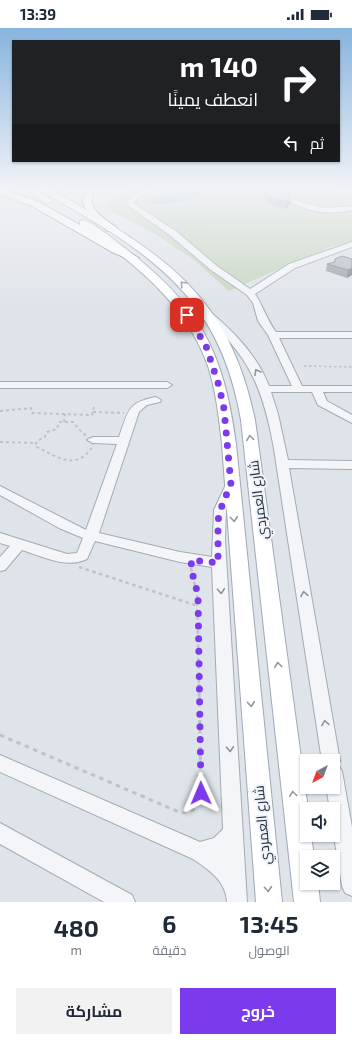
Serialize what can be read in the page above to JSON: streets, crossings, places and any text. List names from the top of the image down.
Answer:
{
  "streets": {
    "main road": ["شارع العمردي"]
  },
  "north": "bottom left",
  "page": {
    "status": "13:39",
    "turn": ["140 m", "انعطف يمينًا"],
    "then": "ثم",
    "eta": [
      "13:45",
      "الوصول",
      "6",
      "دقيقة",
      "480",
      "m"
    ],
    "buttons": ["خروج", "مشاركة"]
  }
}
